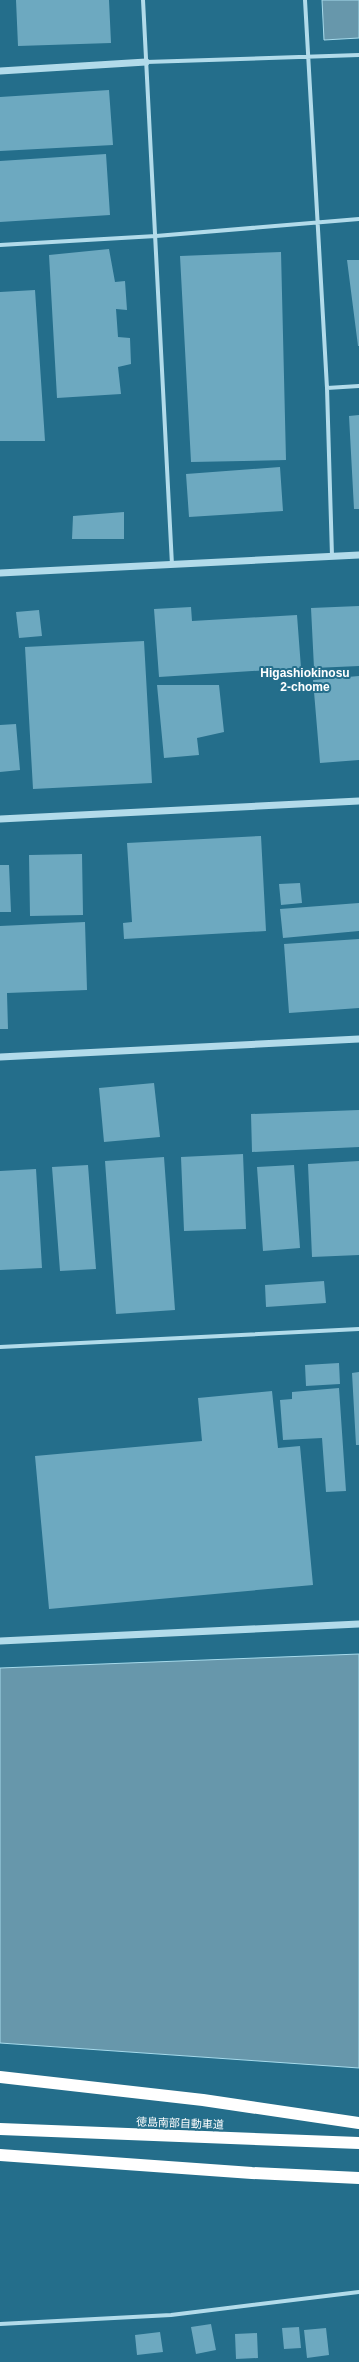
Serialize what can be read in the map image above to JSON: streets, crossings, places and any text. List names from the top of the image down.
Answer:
{
  "streets": {
    "highway": ["徳島南部自動車道"]
  },
  "districts": ["Higashiokinosu 2-chome"]
}
